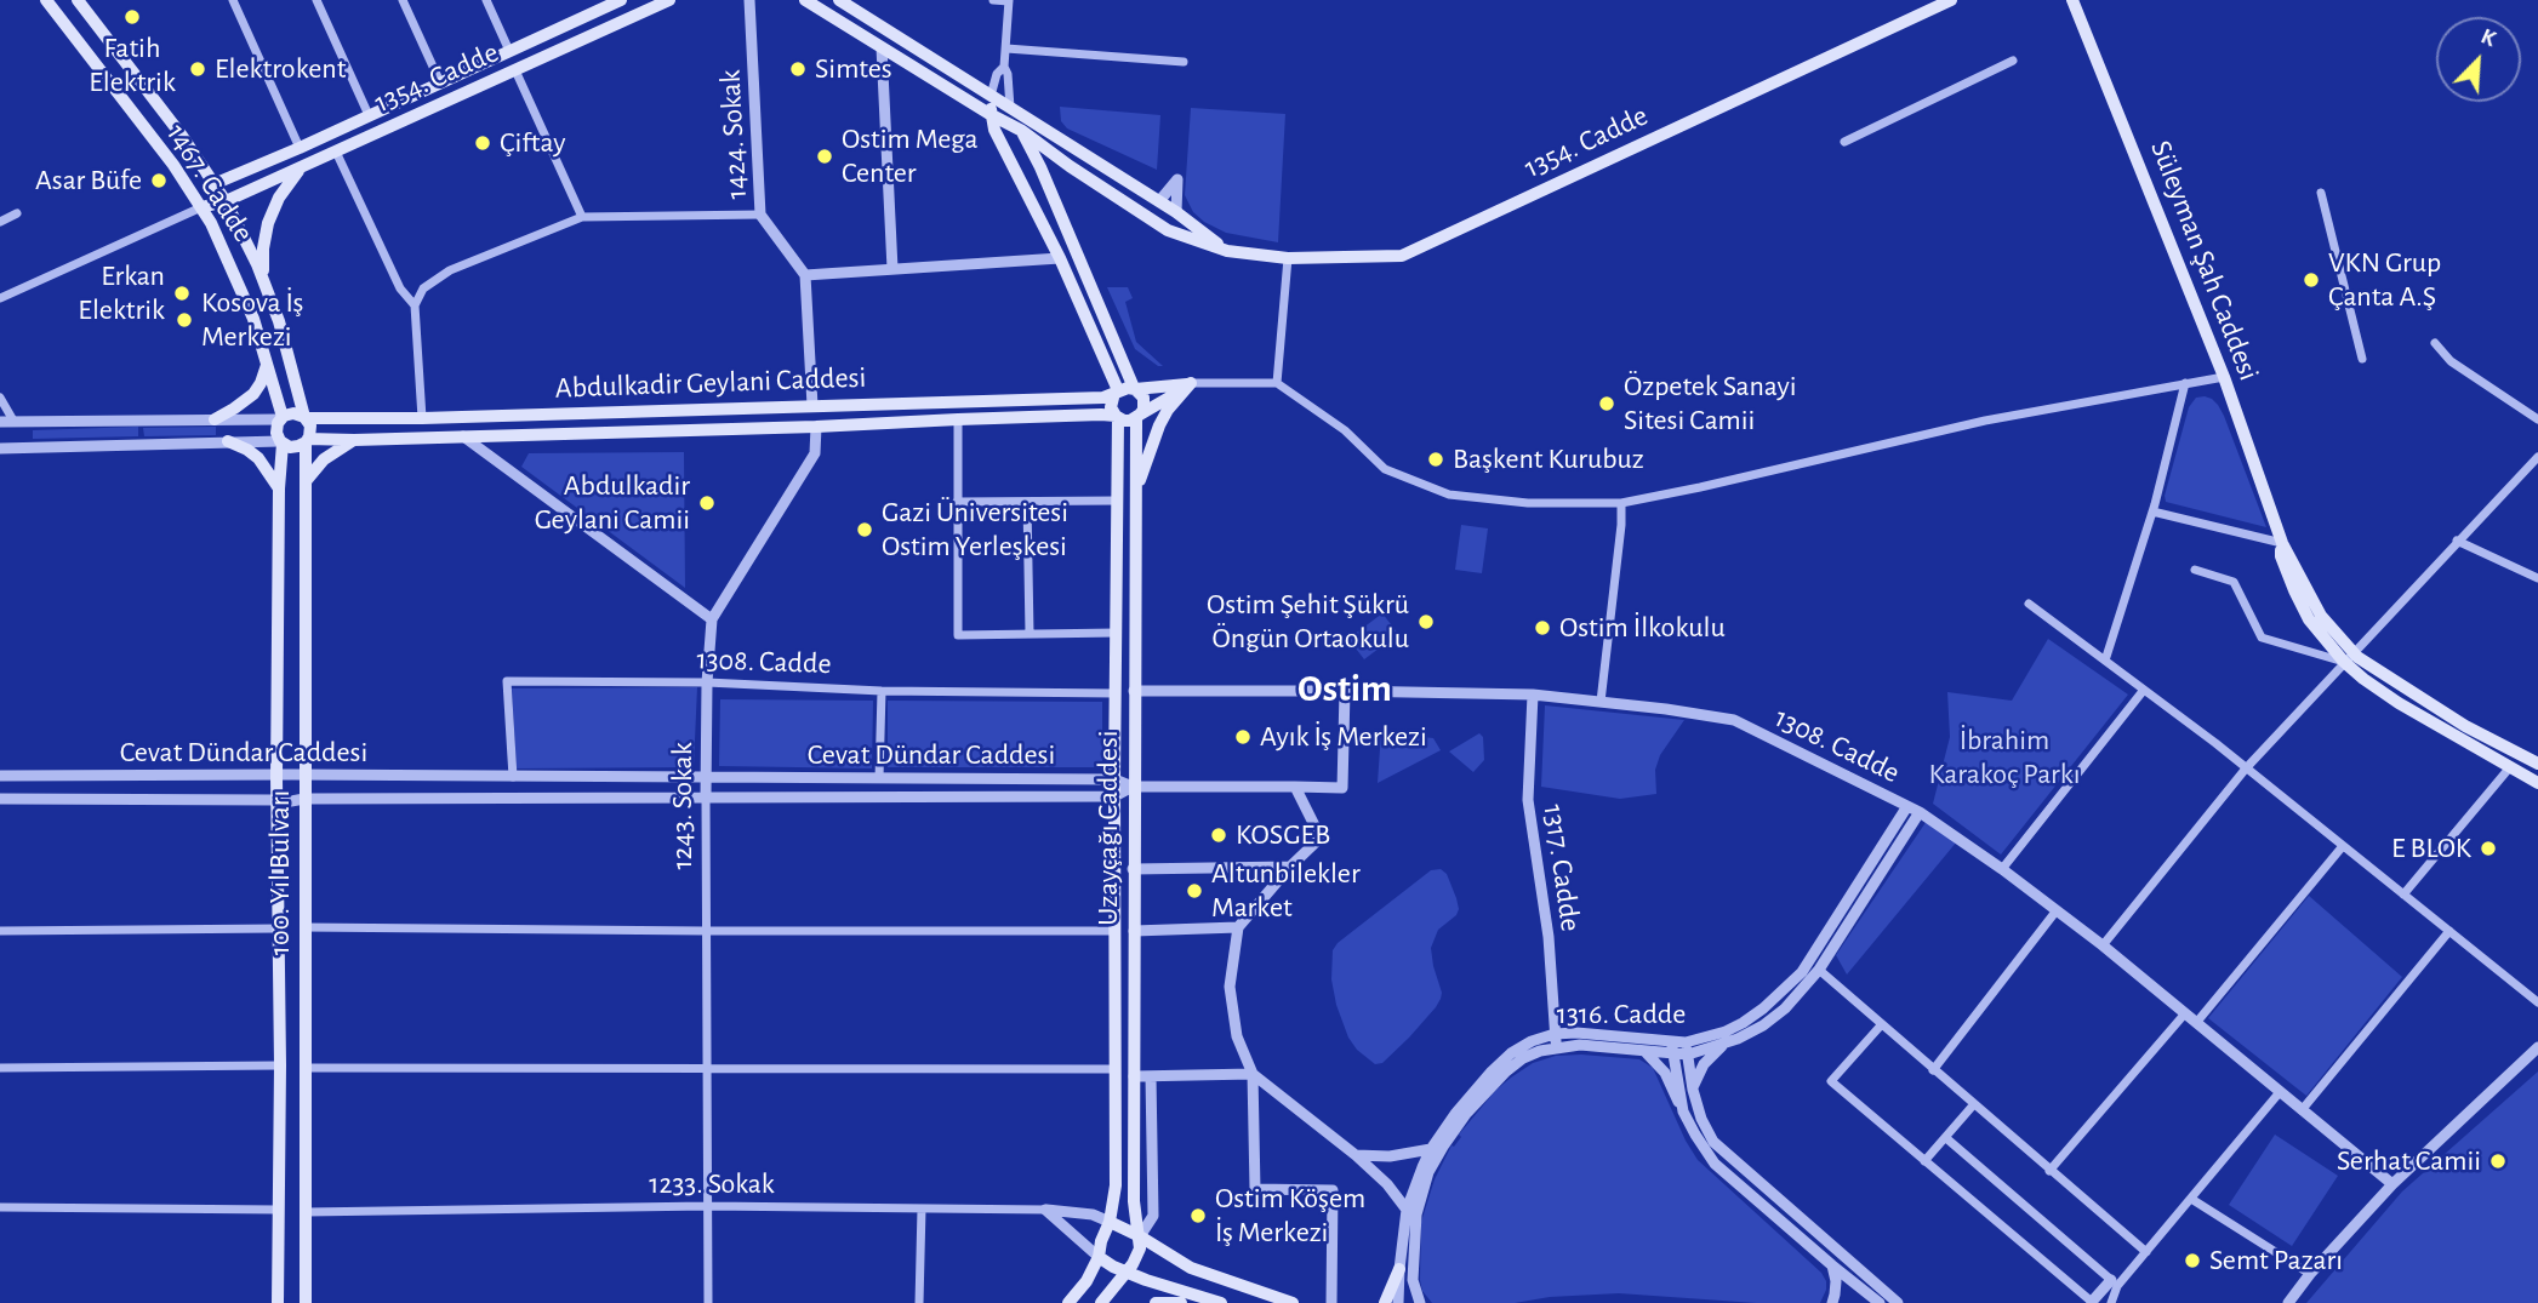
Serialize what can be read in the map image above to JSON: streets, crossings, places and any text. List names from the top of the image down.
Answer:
{
  "streets": {
    "main road": [
      "1354. Cadde",
      "1467. Cadde",
      "Süleyman Şah Caddesi",
      "Abdulkadir Geylani Caddesi",
      "Uzayçağı Caddesi",
      "100. Yıl Bulvarı"
    ],
    "street": [
      "1424. Sokak",
      "1308. Cadde",
      "Cevat Dündar Caddesi",
      "1243. Sokak",
      "1317. Cadde",
      "1316. Cadde",
      "1233. Sokak"
    ]
  },
  "crossings": [
    ["1354. Cadde", "1467. Cadde"],
    ["1467. Cadde", "Abdulkadir Geylani Caddesi"],
    ["1467. Cadde", "100. Yıl Bulvarı"],
    ["Abdulkadir Geylani Caddesi", "Uzayçağı Caddesi"],
    ["Abdulkadir Geylani Caddesi", "100. Yıl Bulvarı"],
    ["1308. Cadde", "Cevat Dündar Caddesi"],
    ["1308. Cadde", "1243. Sokak"],
    ["1308. Cadde", "Uzayçağı Caddesi"],
    ["1308. Cadde", "1317. Cadde"],
    ["1308. Cadde", "1316. Cadde"],
    ["Cevat Dündar Caddesi", "1243. Sokak"],
    ["Cevat Dündar Caddesi", "Uzayçağı Caddesi"],
    ["Cevat Dündar Caddesi", "100. Yıl Bulvarı"],
    ["1243. Sokak", "1233. Sokak"],
    ["1317. Cadde", "1316. Cadde"],
    ["100. Yıl Bulvarı", "1233. Sokak"]
  ],
  "districts": ["Ostim"],
  "parks": ["İbrahim Karakoç Parkı"],
  "places": [
    "Fatih Elektrik",
    "Elektrokent",
    "Simtes",
    "Çiftay",
    "Ostim Mega Center",
    "Asar Büfe",
    "VKN Grup Çanta A.Ş",
    "Erkan Elektrik",
    "Kosova İş Merkezi",
    "Özpetek Sanayi Sitesi Camii",
    "Başkent Kurubuz",
    "Abdulkadir Geylani Camii",
    "Gazi Üniversitesi Ostim Yerleşkesi",
    "Ostim Şehit Şükrü Öngün Ortaokulu",
    "Ostim İlkokulu",
    "Ayık İş Merkezi",
    "KOSGEB",
    "E BLOK",
    "Altunbilekler Market",
    "Serhat Camii",
    "Ostim Köşem İş Merkezi",
    "Semt Pazarı"
  ],
  "north": "top right"
}
